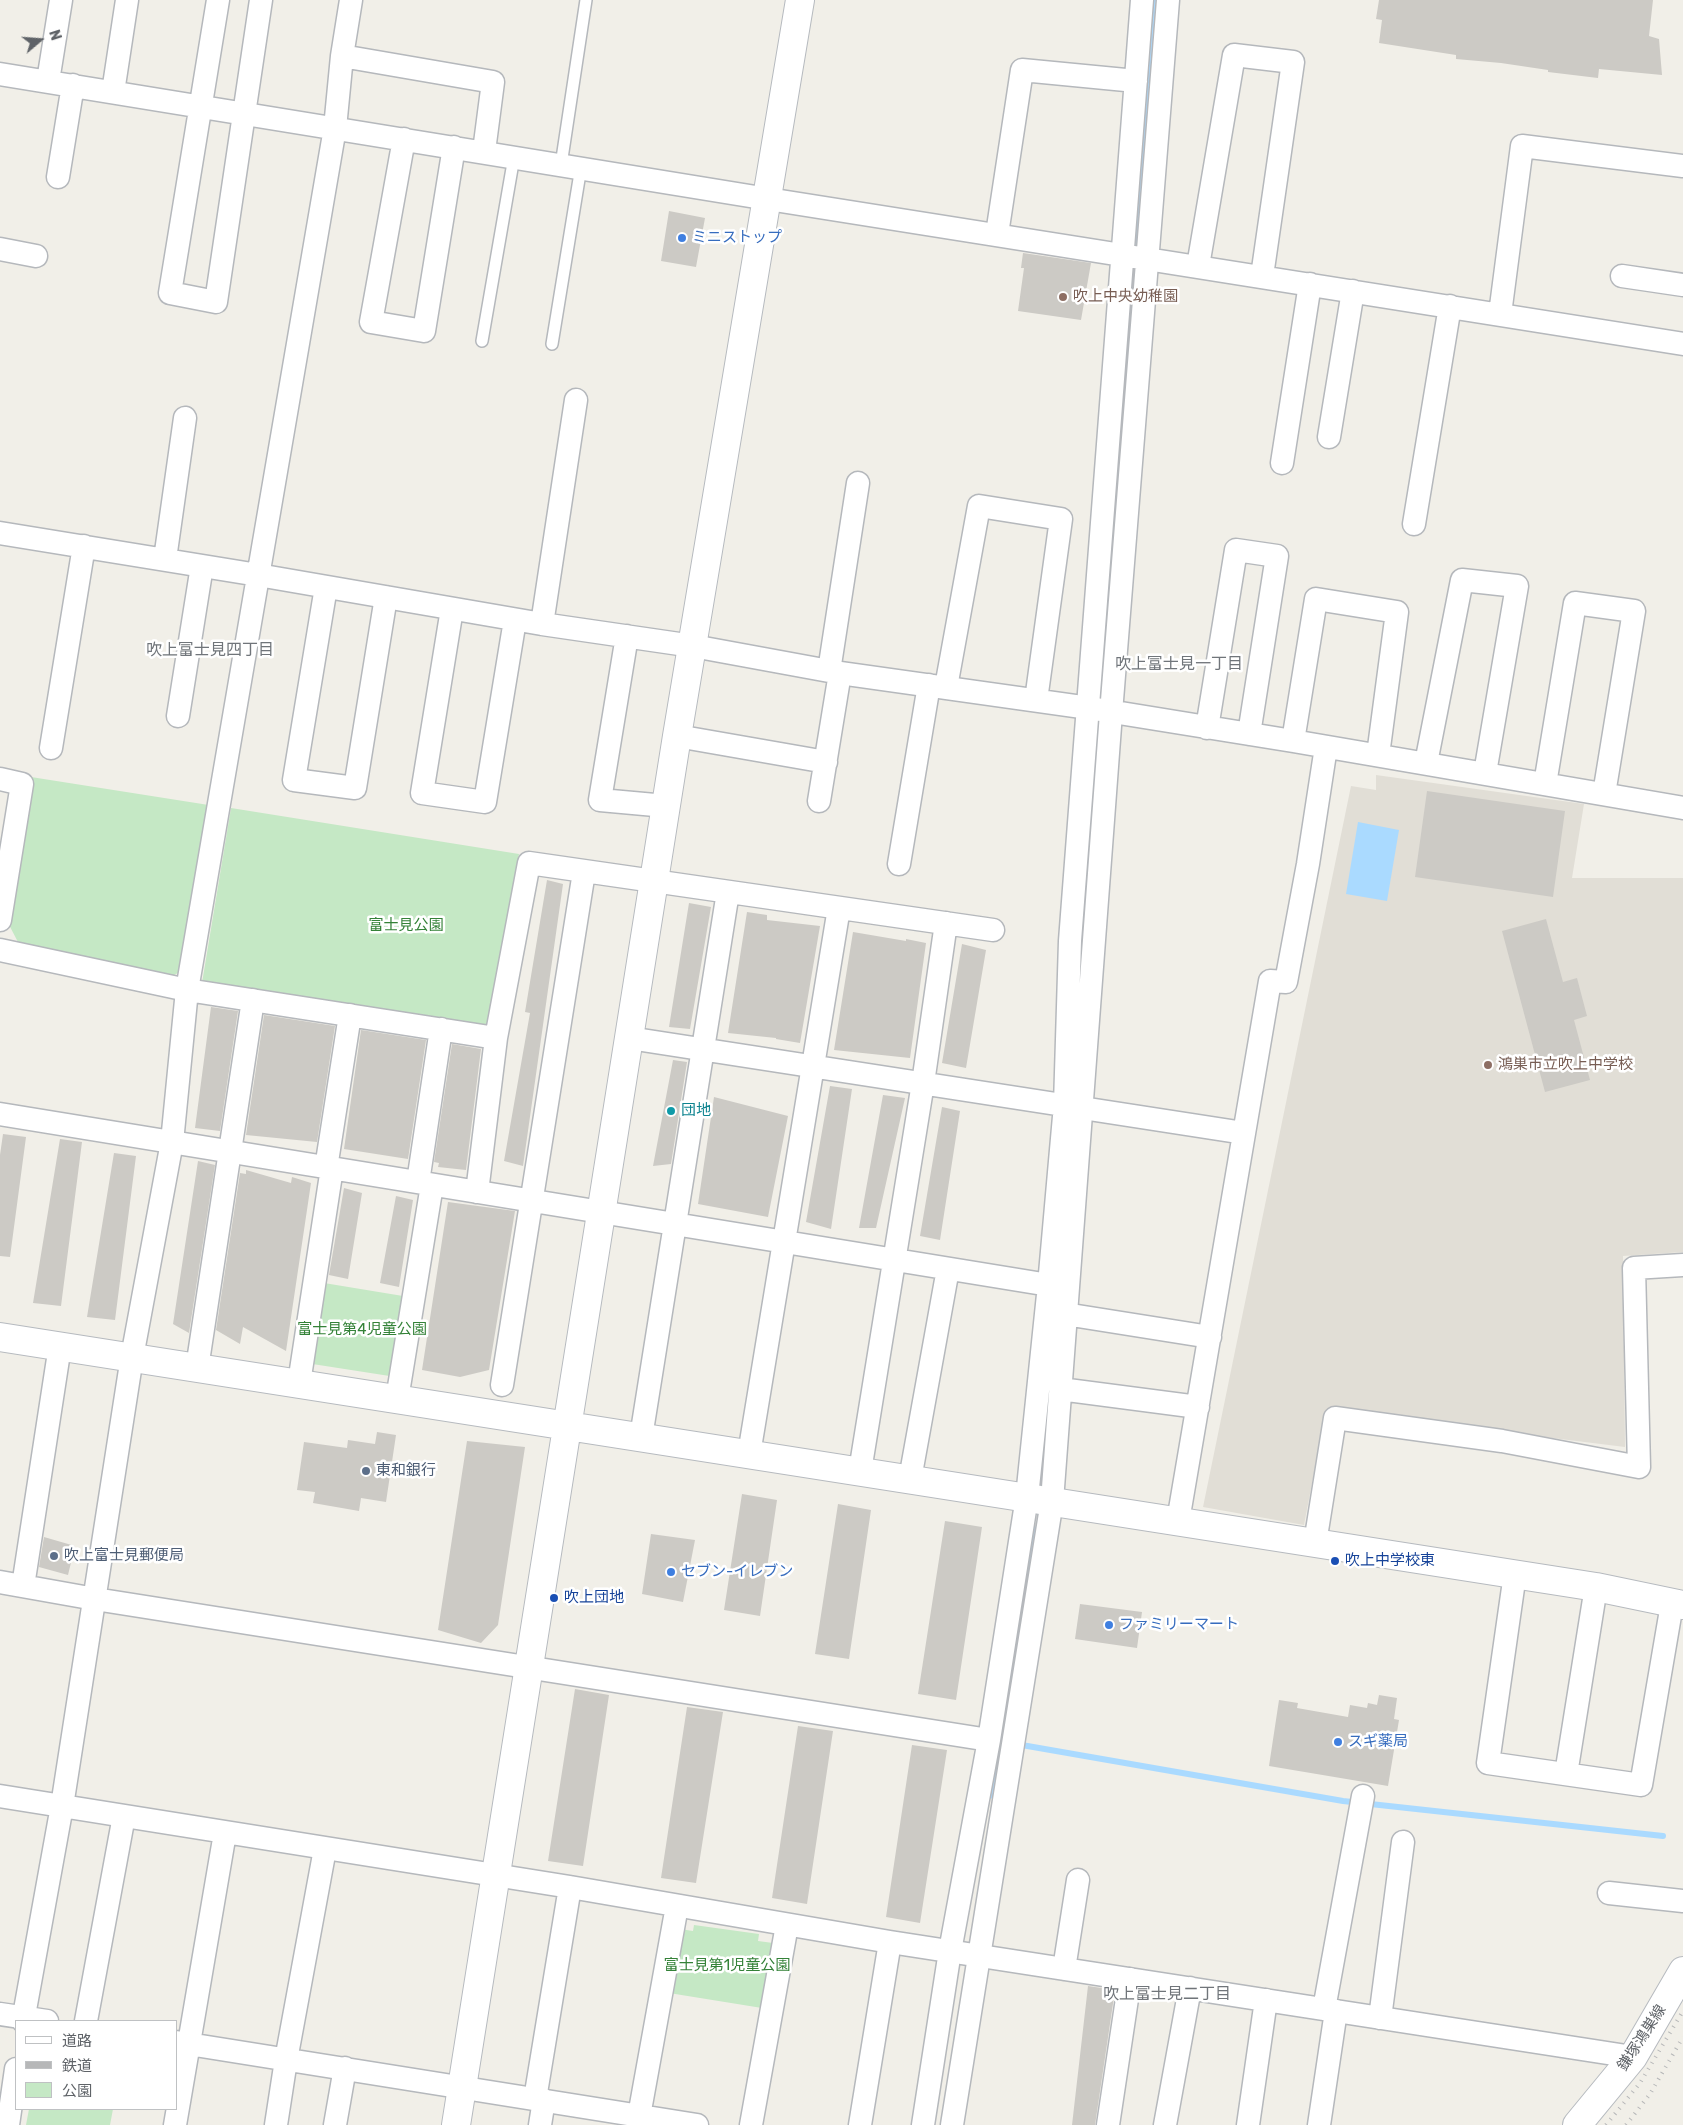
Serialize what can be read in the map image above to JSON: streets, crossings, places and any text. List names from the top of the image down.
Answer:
{
  "streets": {
    "street": ["鎌塚鴻巣線"]
  },
  "districts": ["吹上富士見四丁目", "吹上富士見一丁目", "吹上富士見二丁目"],
  "parks": ["富士見公園", "富士見第4児童公園", "富士見第1児童公園"],
  "places": [
    "ミニストップ",
    "吹上中央幼稚園",
    "鴻巣市立吹上中学校",
    "団地",
    "東和銀行",
    "吹上富士見郵便局",
    "吹上中学校東",
    "セブン-イレブン",
    "吹上団地",
    "ファミリーマート",
    "スギ薬局"
  ],
  "legend": ["道路", "鉄道", "公園"],
  "north": "right"
}
